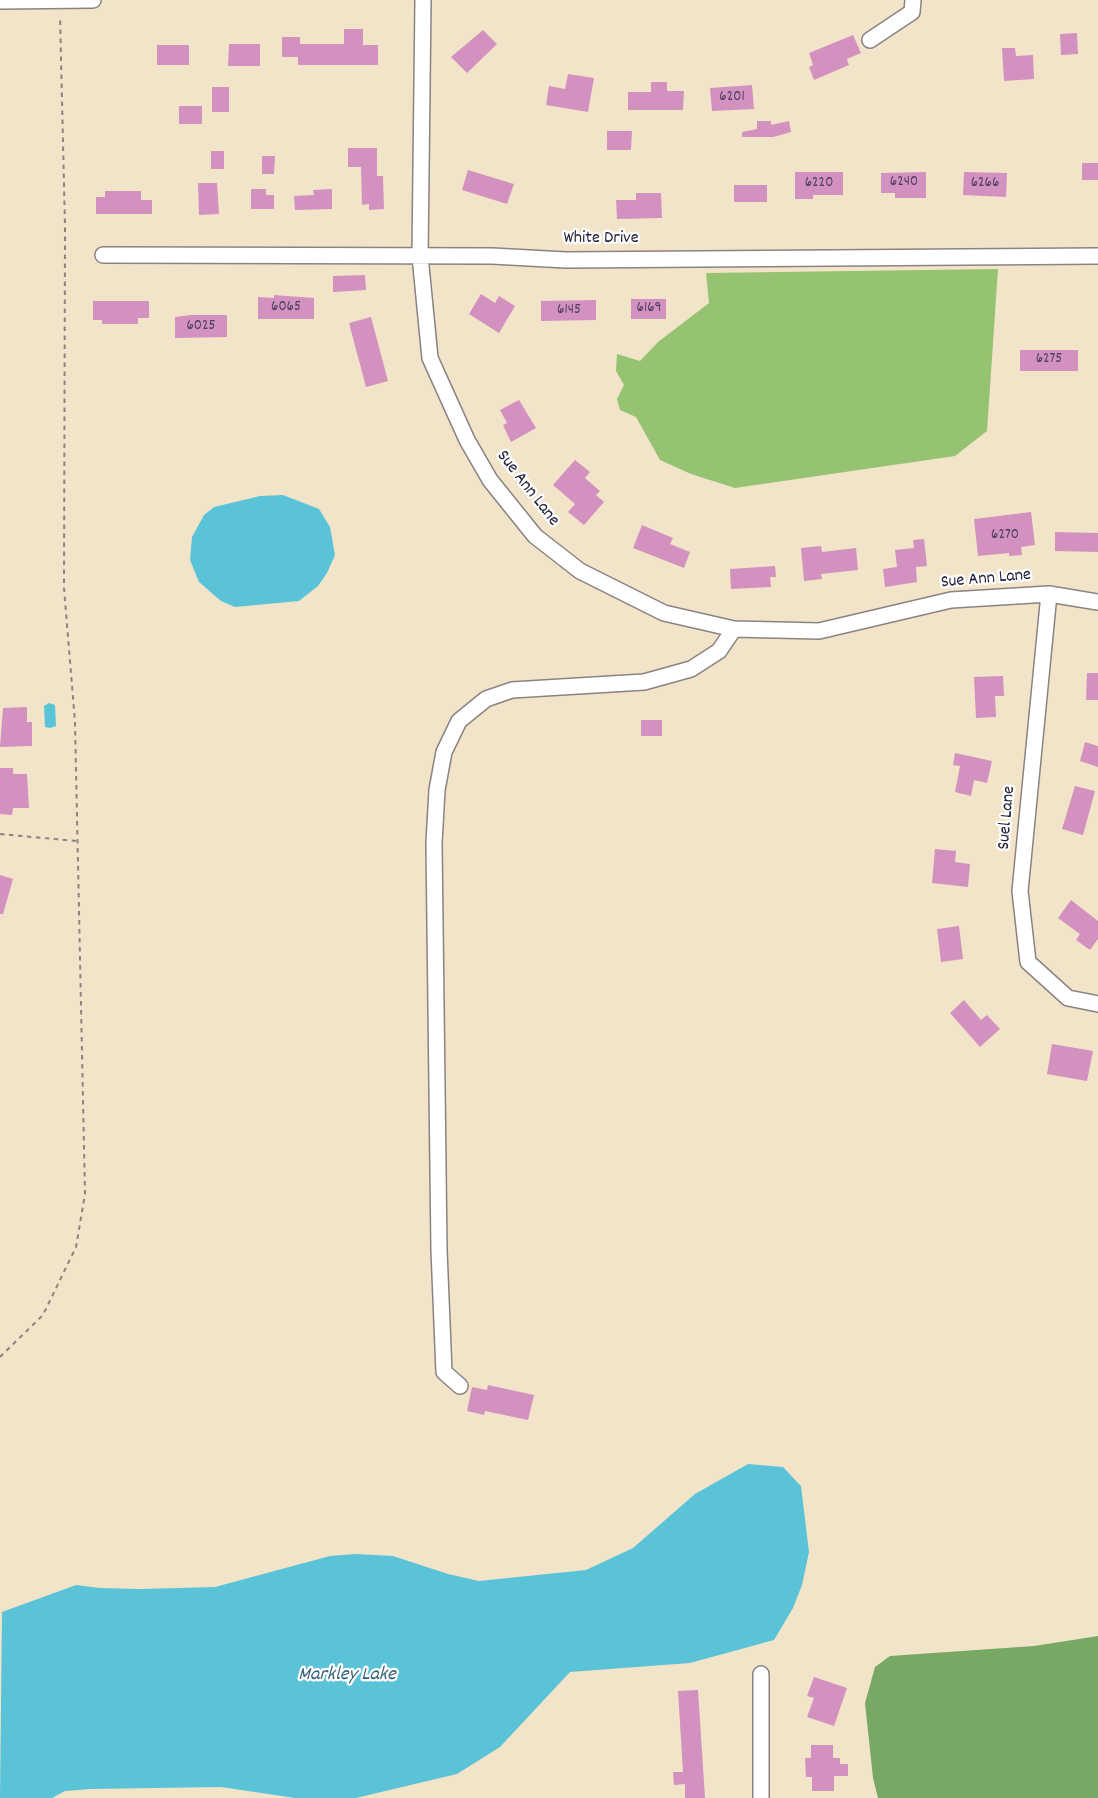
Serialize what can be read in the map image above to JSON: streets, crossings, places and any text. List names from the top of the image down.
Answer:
{
  "streets": {
    "street": ["White Drive", "Sue Ann Lane", "Suel Lane"]
  },
  "crossings": [
    ["White Drive", "Sue Ann Lane"],
    ["Sue Ann Lane", "Suel Lane"]
  ],
  "water": ["Markley Lake"],
  "house_numbers": [
    "6201",
    "6240",
    "6220",
    "6266",
    "6065",
    "6169",
    "6145",
    "6025",
    "6275",
    "6270"
  ]
}
